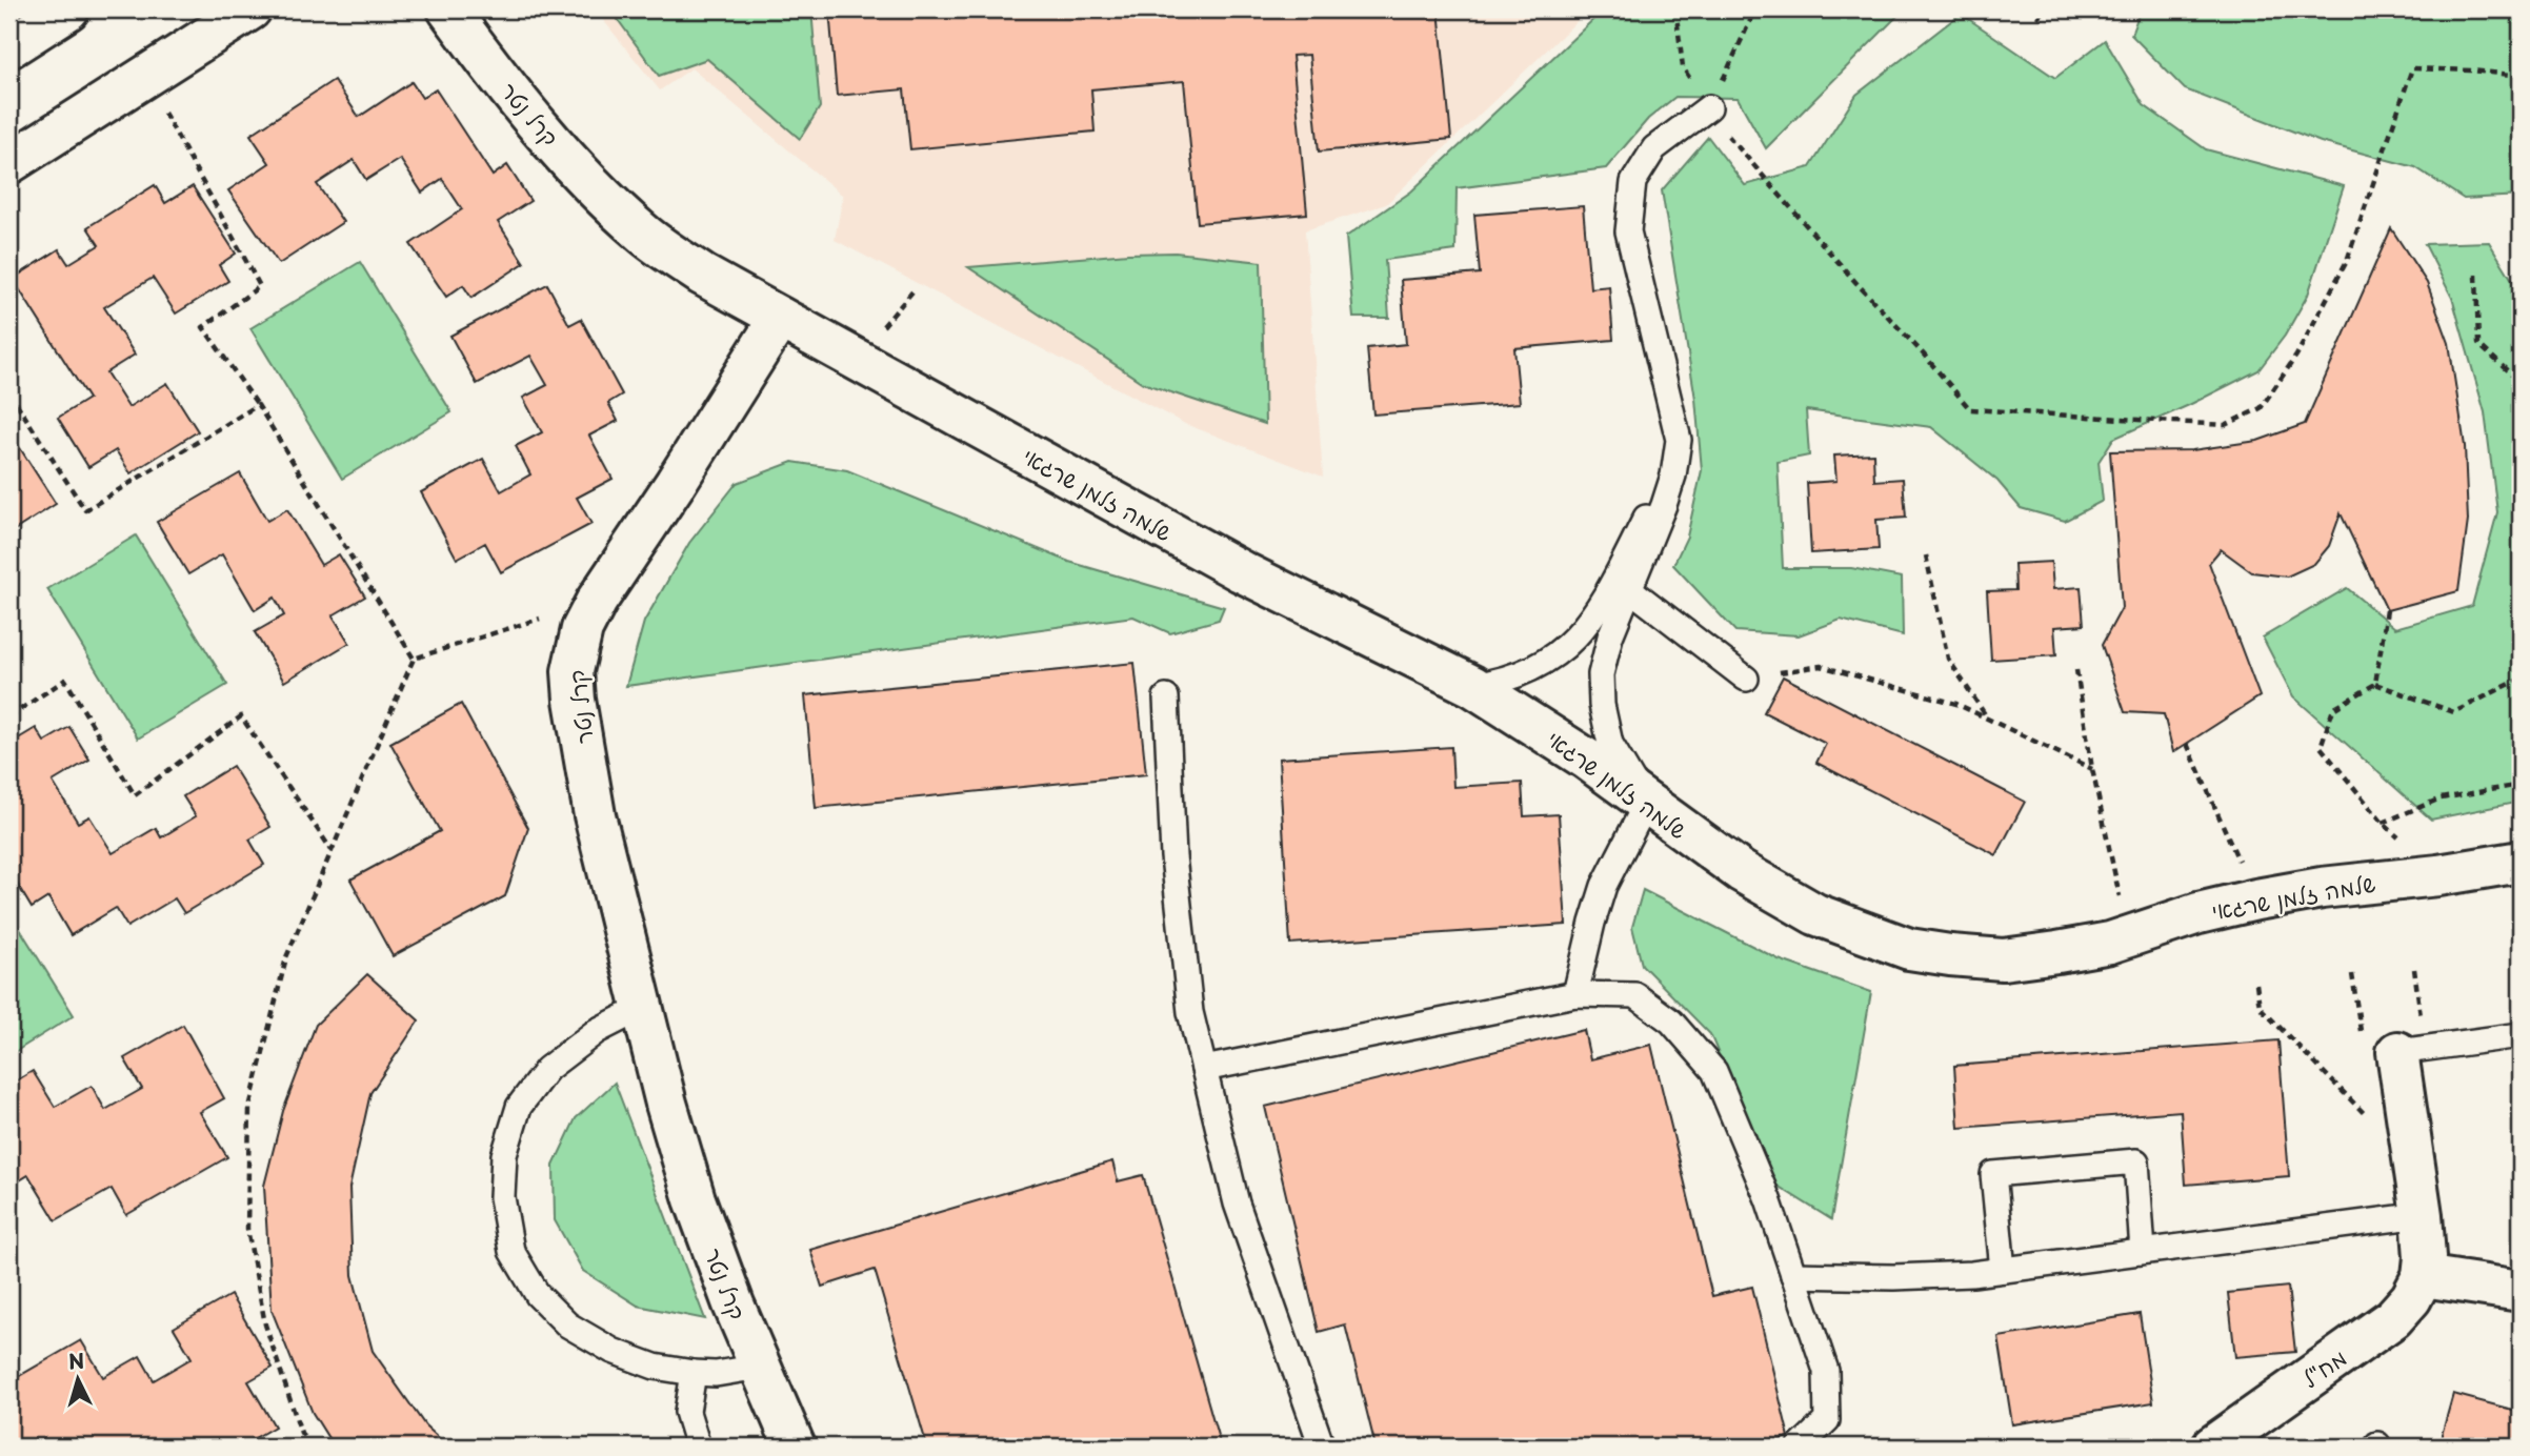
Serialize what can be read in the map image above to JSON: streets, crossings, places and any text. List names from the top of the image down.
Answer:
{
  "streets": {
    "street": ["קרל נטר", "שלמה זלמן שרגאי", "מח\"ל"]
  },
  "crossings": [
    ["קרל נטר", "שלמה זלמן שרגאי"]
  ],
  "north": "top"
}
